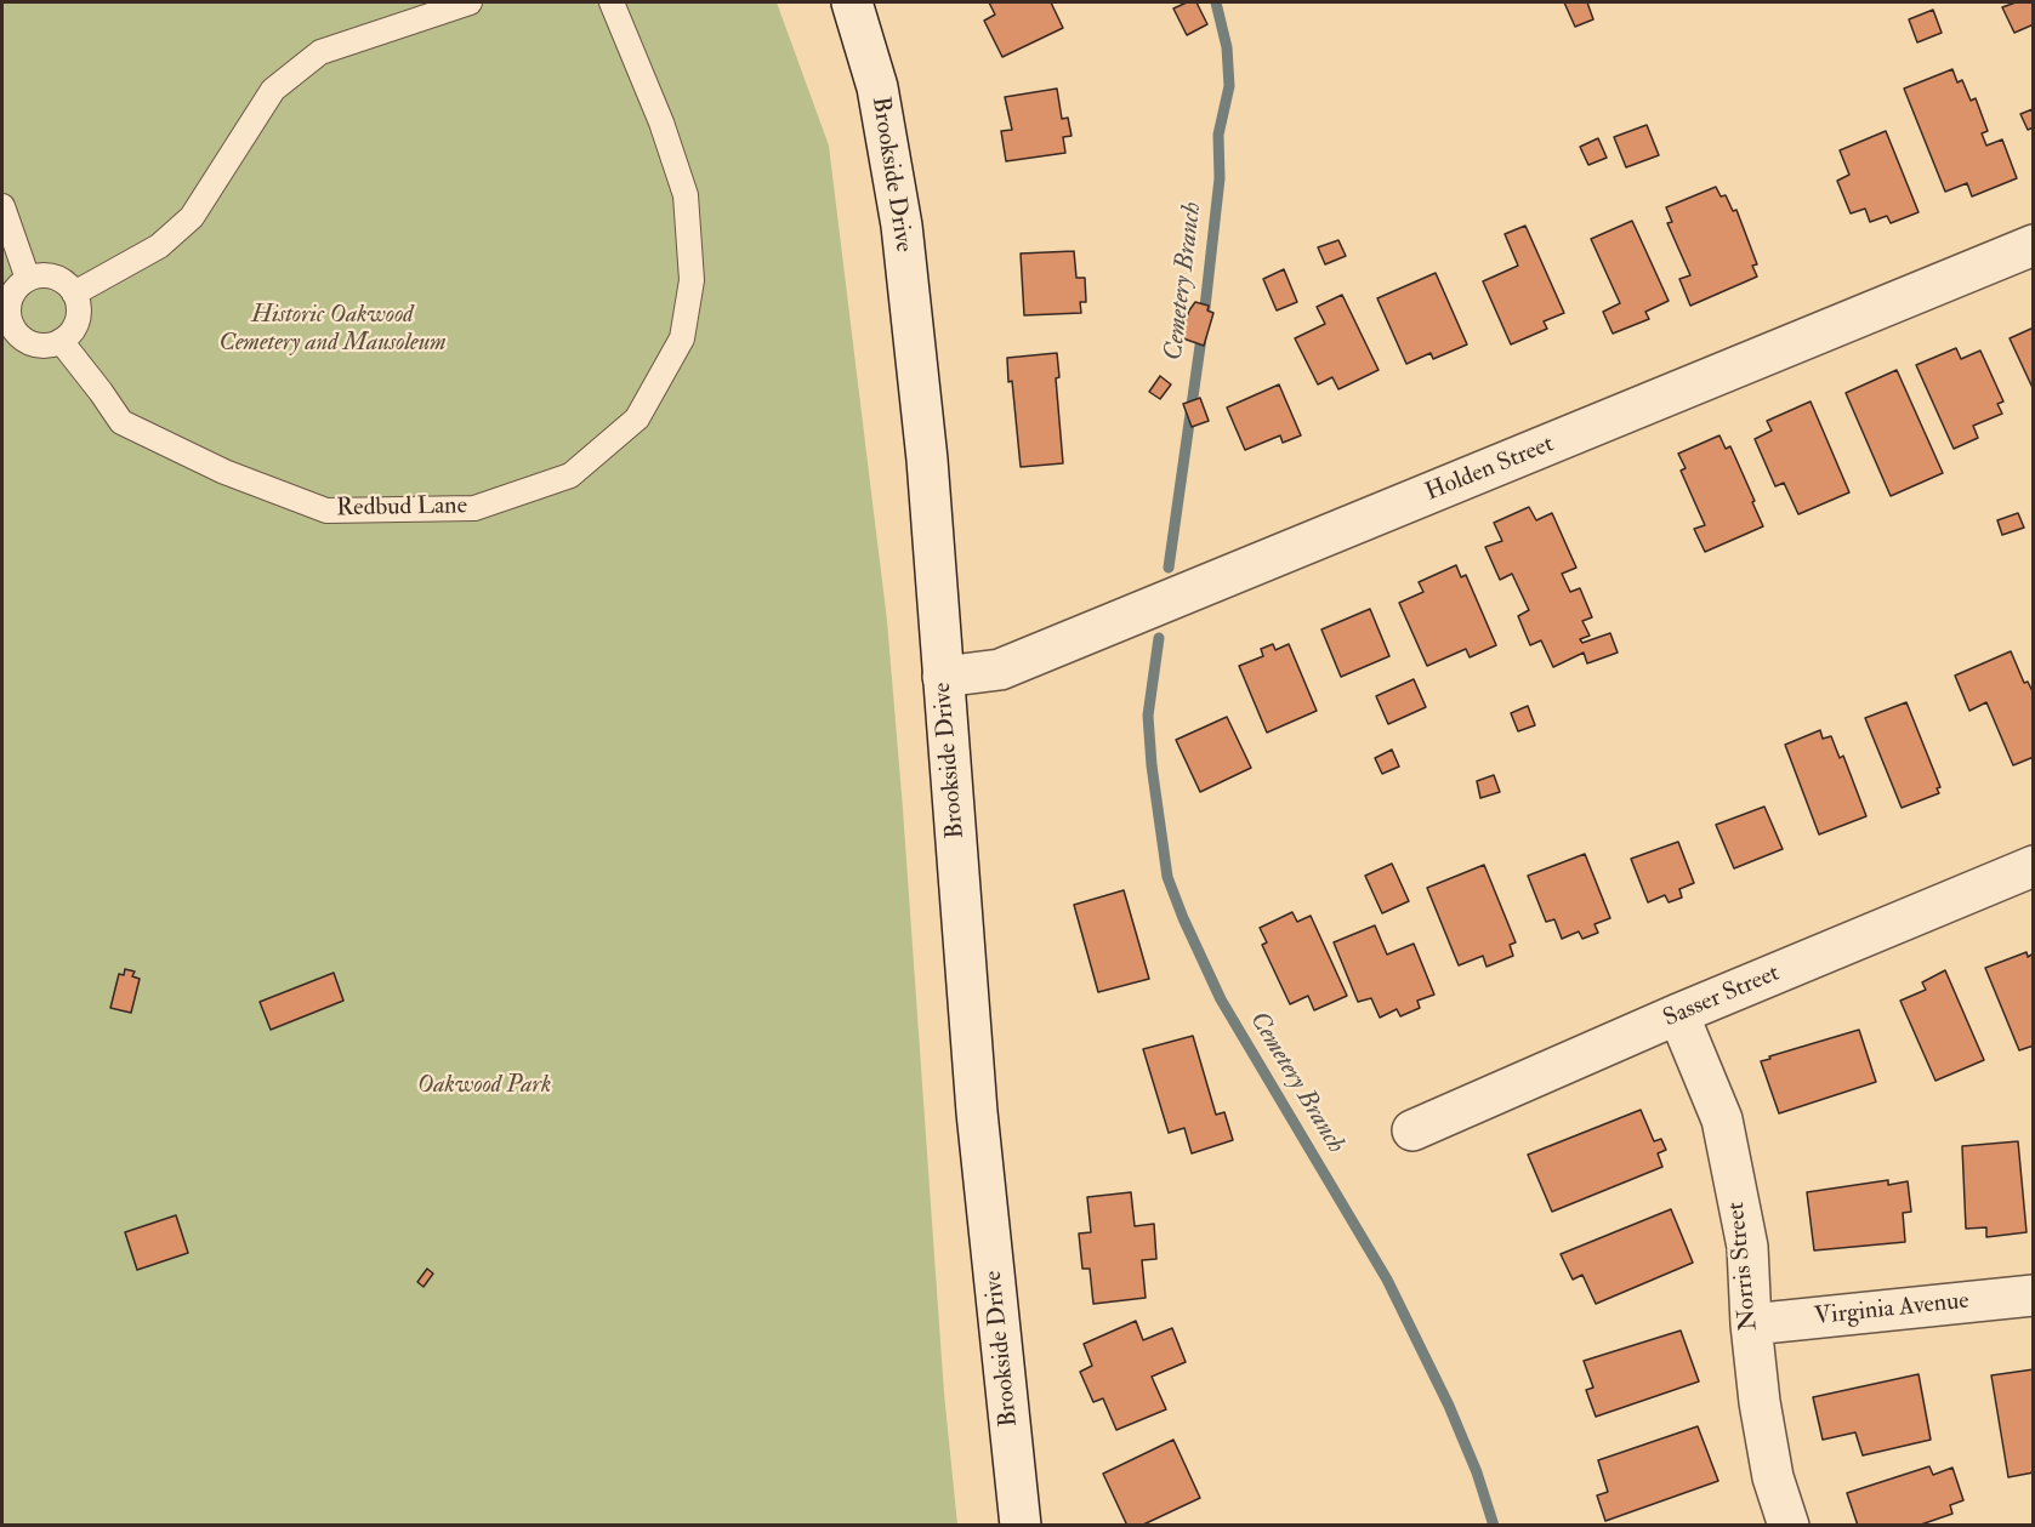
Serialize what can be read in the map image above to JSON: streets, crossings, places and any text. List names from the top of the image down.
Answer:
{
  "streets": {
    "street": [
      "Brookside Drive",
      "Holden Street",
      "Sasser Street",
      "Norris Street",
      "Virginia Avenue"
    ],
    "lane": ["Redbud Lane"]
  },
  "crossings": [
    ["Brookside Drive", "Holden Street"],
    ["Sasser Street", "Norris Street"],
    ["Norris Street", "Virginia Avenue"]
  ],
  "water": ["Cemetery Branch"],
  "parks": ["Historic Oakwood Cemetery and Mausoleum", "Oakwood Park"]
}
